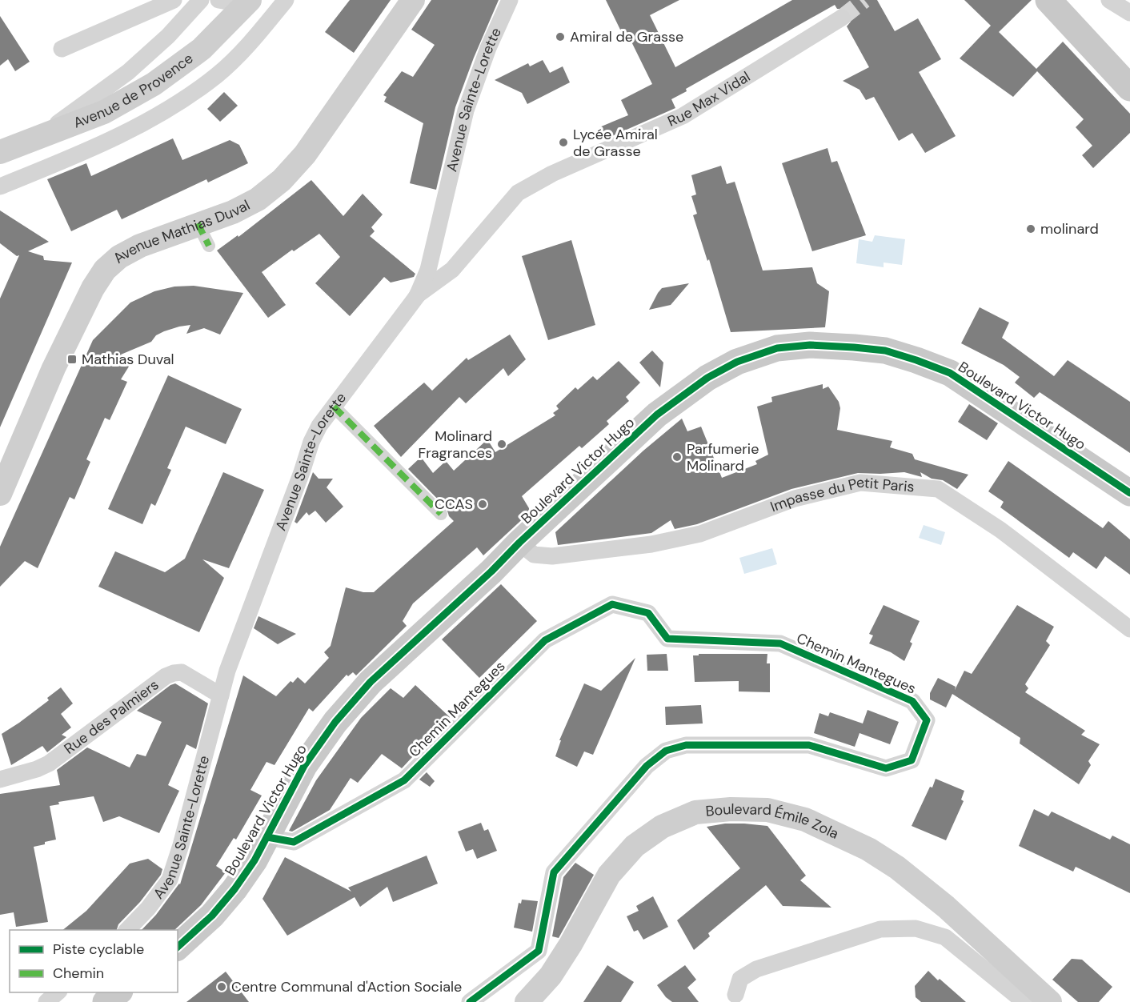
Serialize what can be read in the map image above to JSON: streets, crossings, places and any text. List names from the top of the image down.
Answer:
{
  "streets": {
    "main road": [
      "Avenue de Provence",
      "Avenue Mathias Duval",
      "Boulevard Victor Hugo",
      "Boulevard Émile Zola"
    ],
    "street": [
      "Rue Max Vidal",
      "Avenue Sainte-Lorette",
      "Impasse du Petit Paris",
      "Chemin Mantegues",
      "Rue des Palmiers"
    ]
  },
  "crossings": [
    ["Rue Max Vidal", "Avenue Sainte-Lorette"],
    ["Avenue Sainte-Lorette", "Rue des Palmiers"],
    ["Boulevard Victor Hugo", "Impasse du Petit Paris"],
    ["Boulevard Victor Hugo", "Chemin Mantegues"]
  ],
  "places": {
    "other": [
      "Amiral de Grasse",
      "Lycée Amiral de Grasse",
      "molinard",
      "Molinard Fragrances",
      "Parfumerie Molinard",
      "CCAS",
      "Centre Communal d'Action Sociale"
    ],
    "transit": ["Mathias Duval"]
  },
  "legend": ["Piste cyclable", "Chemin"]
}
